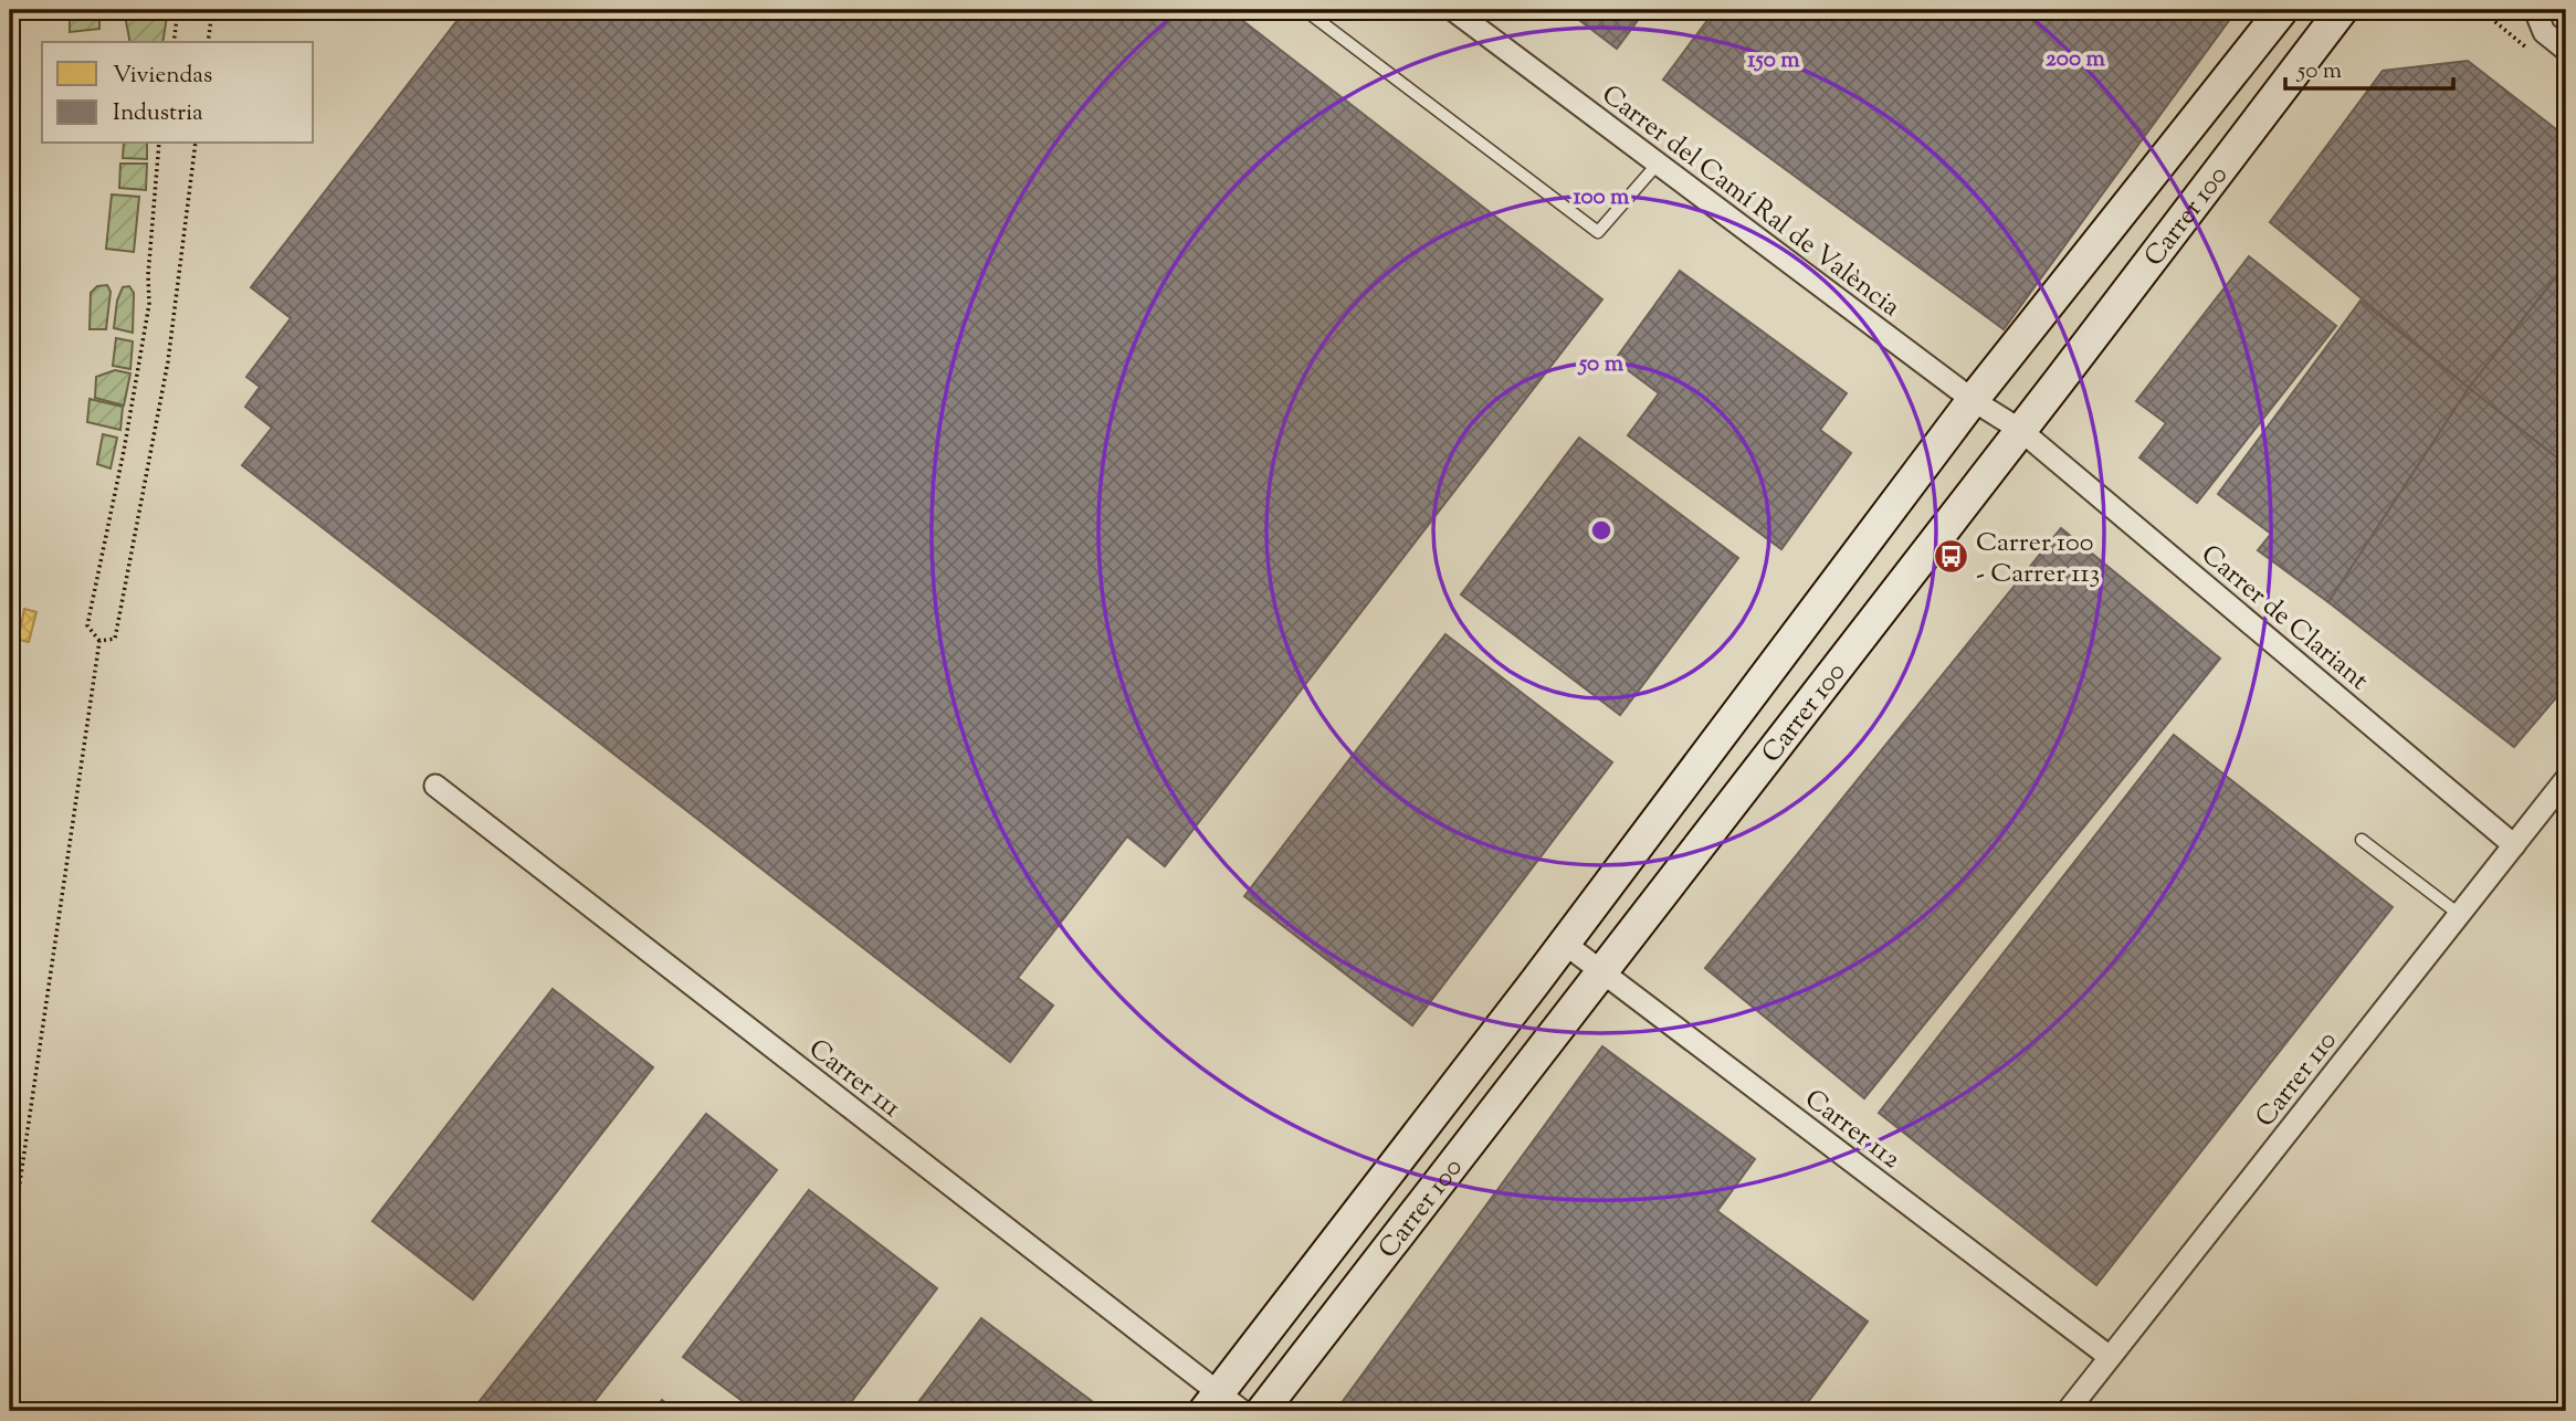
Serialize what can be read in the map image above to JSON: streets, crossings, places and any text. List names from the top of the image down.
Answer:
{
  "streets": {
    "street": [
      "Carrer del Camí Ral de València",
      "Carrer 100",
      "Carrer de Clariant",
      "Carrer 111",
      "Carrer 110",
      "Carrer 112"
    ]
  },
  "crossings": [
    ["Carrer del Camí Ral de València", "Carrer 100"],
    ["Carrer del Camí Ral de València", "Carrer de Clariant"],
    ["Carrer 100", "Carrer de Clariant"],
    ["Carrer 100", "Carrer 111"],
    ["Carrer 100", "Carrer 112"],
    ["Carrer de Clariant", "Carrer 110"],
    ["Carrer 110", "Carrer 112"]
  ],
  "places": {
    "bus stop": ["Carrer 100 - Carrer 113"]
  },
  "legend": ["Viviendas", "Industria"],
  "scale_bar": "50 m",
  "rings": [
    "200 m",
    "150 m",
    "100 m",
    "50 m"
  ]
}
